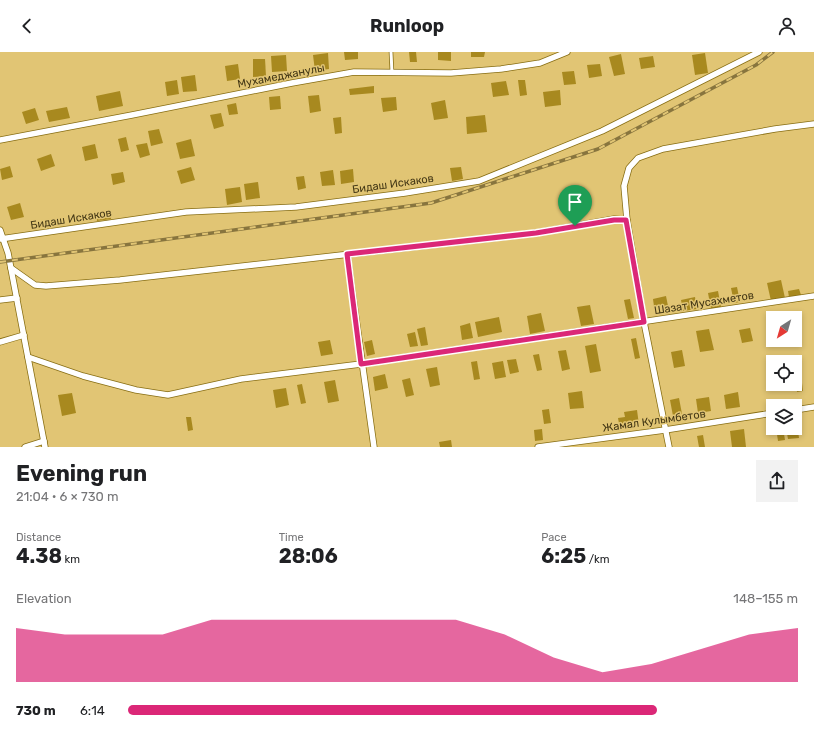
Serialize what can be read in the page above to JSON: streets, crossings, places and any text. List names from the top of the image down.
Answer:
{
  "streets": {
    "street": [
      "Мухамеджанулы",
      "Бидаш Искаков",
      "Шазат Мусахметов",
      "Жамал Кулымбетов"
    ]
  },
  "north": "bottom left",
  "page": {
    "header": "Runloop",
    "heading": ["Evening run", "21:04 · 6 × 730 m"],
    "stats": [
      ["Distance", "4.38 km"],
      ["Time", "28:06"],
      ["Pace", "6:25 /km"]
    ],
    "chart": ["Elevation", "148–155 m"],
    "list": [
      {
        "name": "730 m",
        "note": "6:14"
      }
    ]
  }
}
